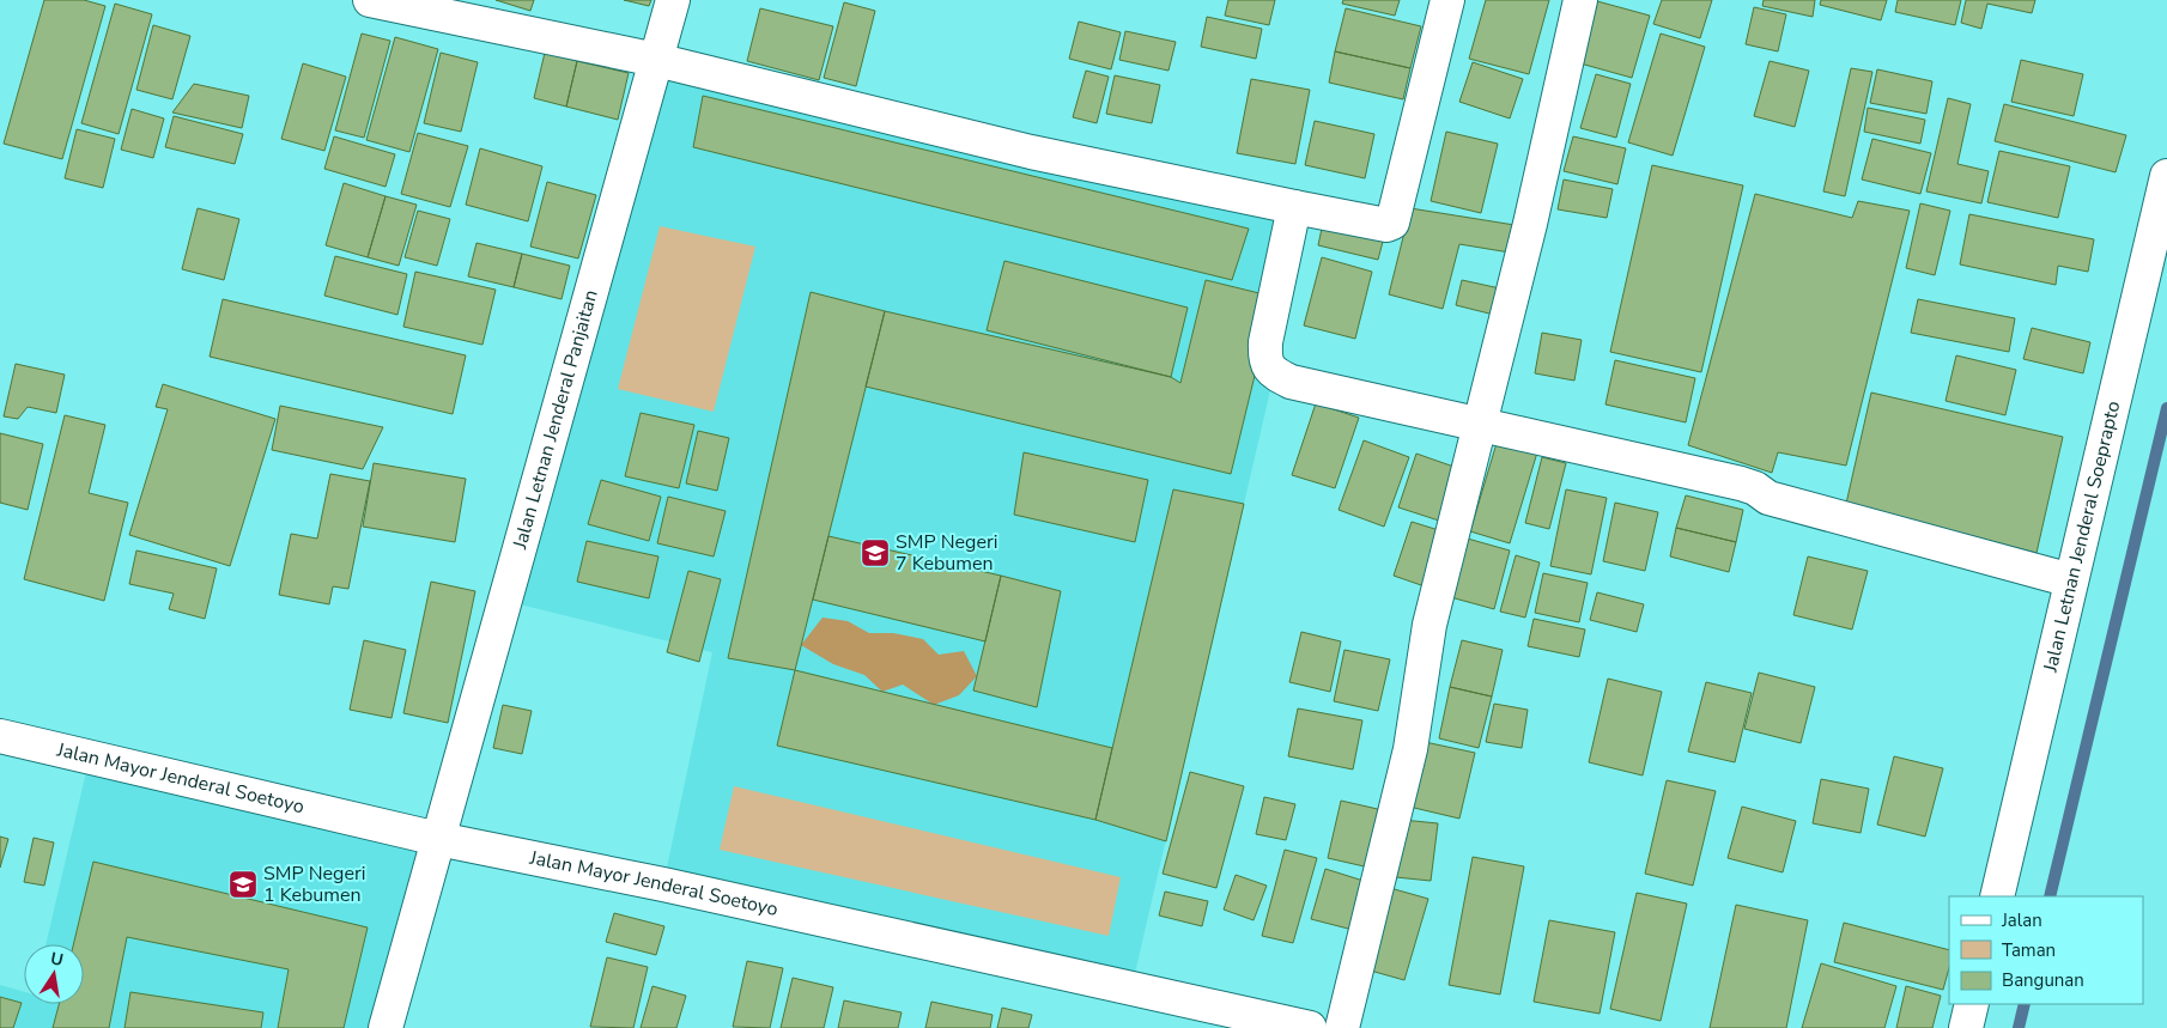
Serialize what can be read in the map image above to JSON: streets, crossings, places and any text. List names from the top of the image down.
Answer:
{
  "streets": {
    "street": ["Jalan Letnan Jenderal Panjaitan", "Jalan Letnan Jenderal Soeprapto", "Jalan Mayor Jenderal Soetoyo"]
  },
  "crossings": [
    ["Jalan Letnan Jenderal Panjaitan", "Jalan Mayor Jenderal Soetoyo"]
  ],
  "places": {
    "school or university": ["SMP Negeri 7 Kebumen", "SMP Negeri 1 Kebumen"]
  },
  "legend": ["Jalan", "Taman", "Bangunan"],
  "north": "top"
}
